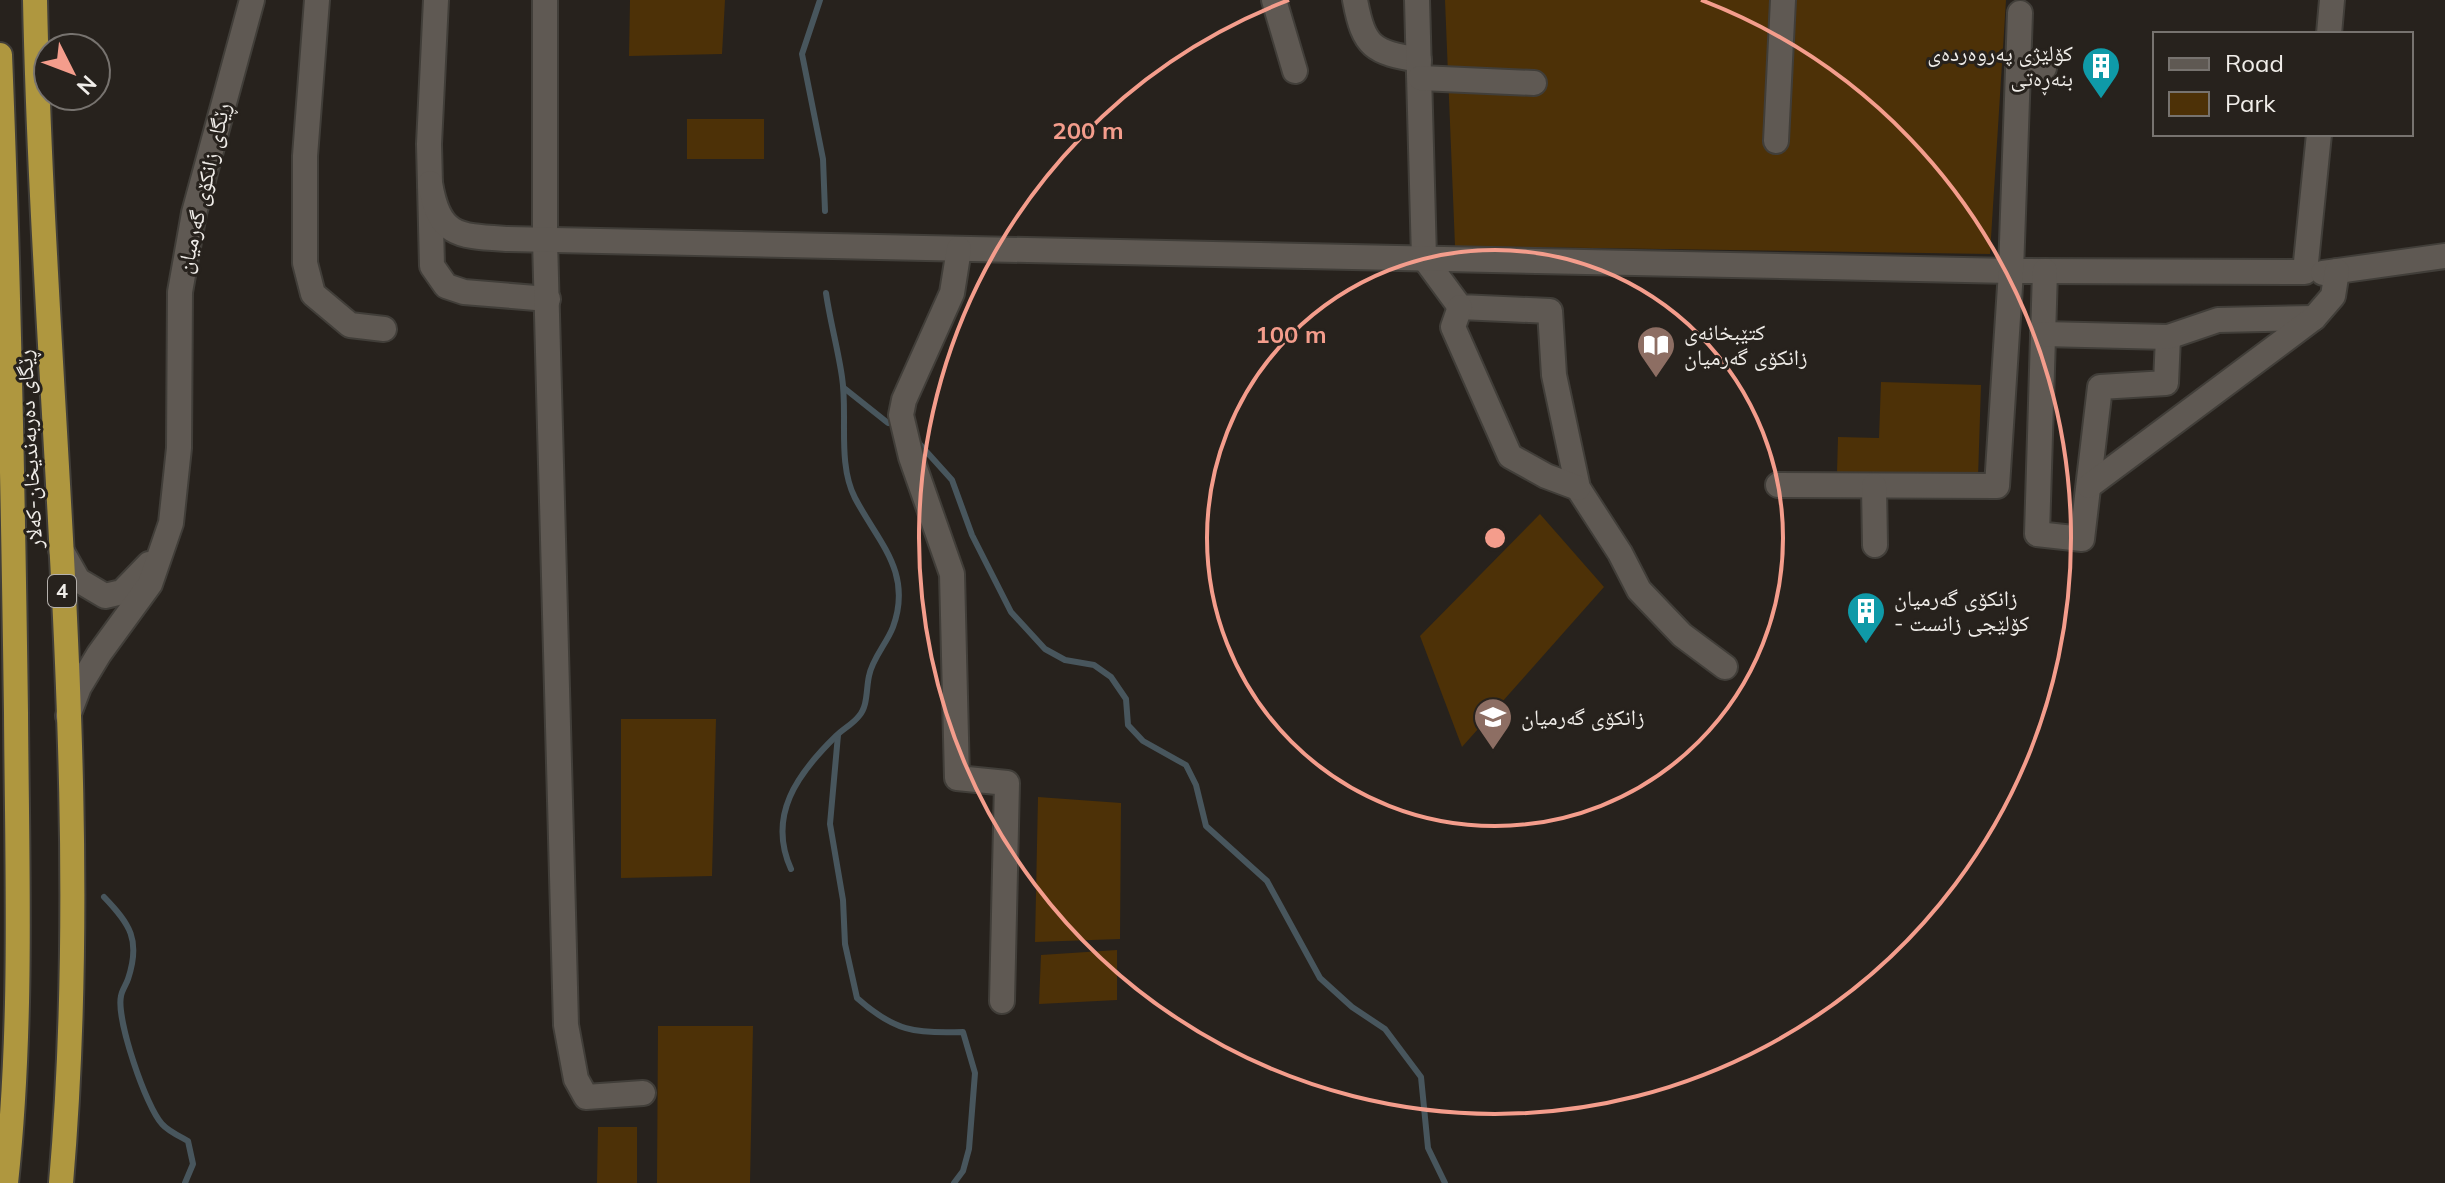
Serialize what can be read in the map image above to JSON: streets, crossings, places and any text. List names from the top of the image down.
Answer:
{
  "streets": {
    "highway": ["ڕێگای دەربەندیخان-کەلار", "4"],
    "street": ["ڕێگای زانکۆی گەرمیان"]
  },
  "places": {
    "building": ["کۆلێژی پەروەردەی بنەڕەتی", "زانکۆی گەرمیان - کۆلێجی زانست"],
    "library": ["کتێبخانەی زانکۆی گەرمیان"],
    "school or university": ["زانکۆی گەرمیان"]
  },
  "legend": ["Road", "Park"],
  "north": "bottom right",
  "rings": ["200 m", "100 m"]
}
